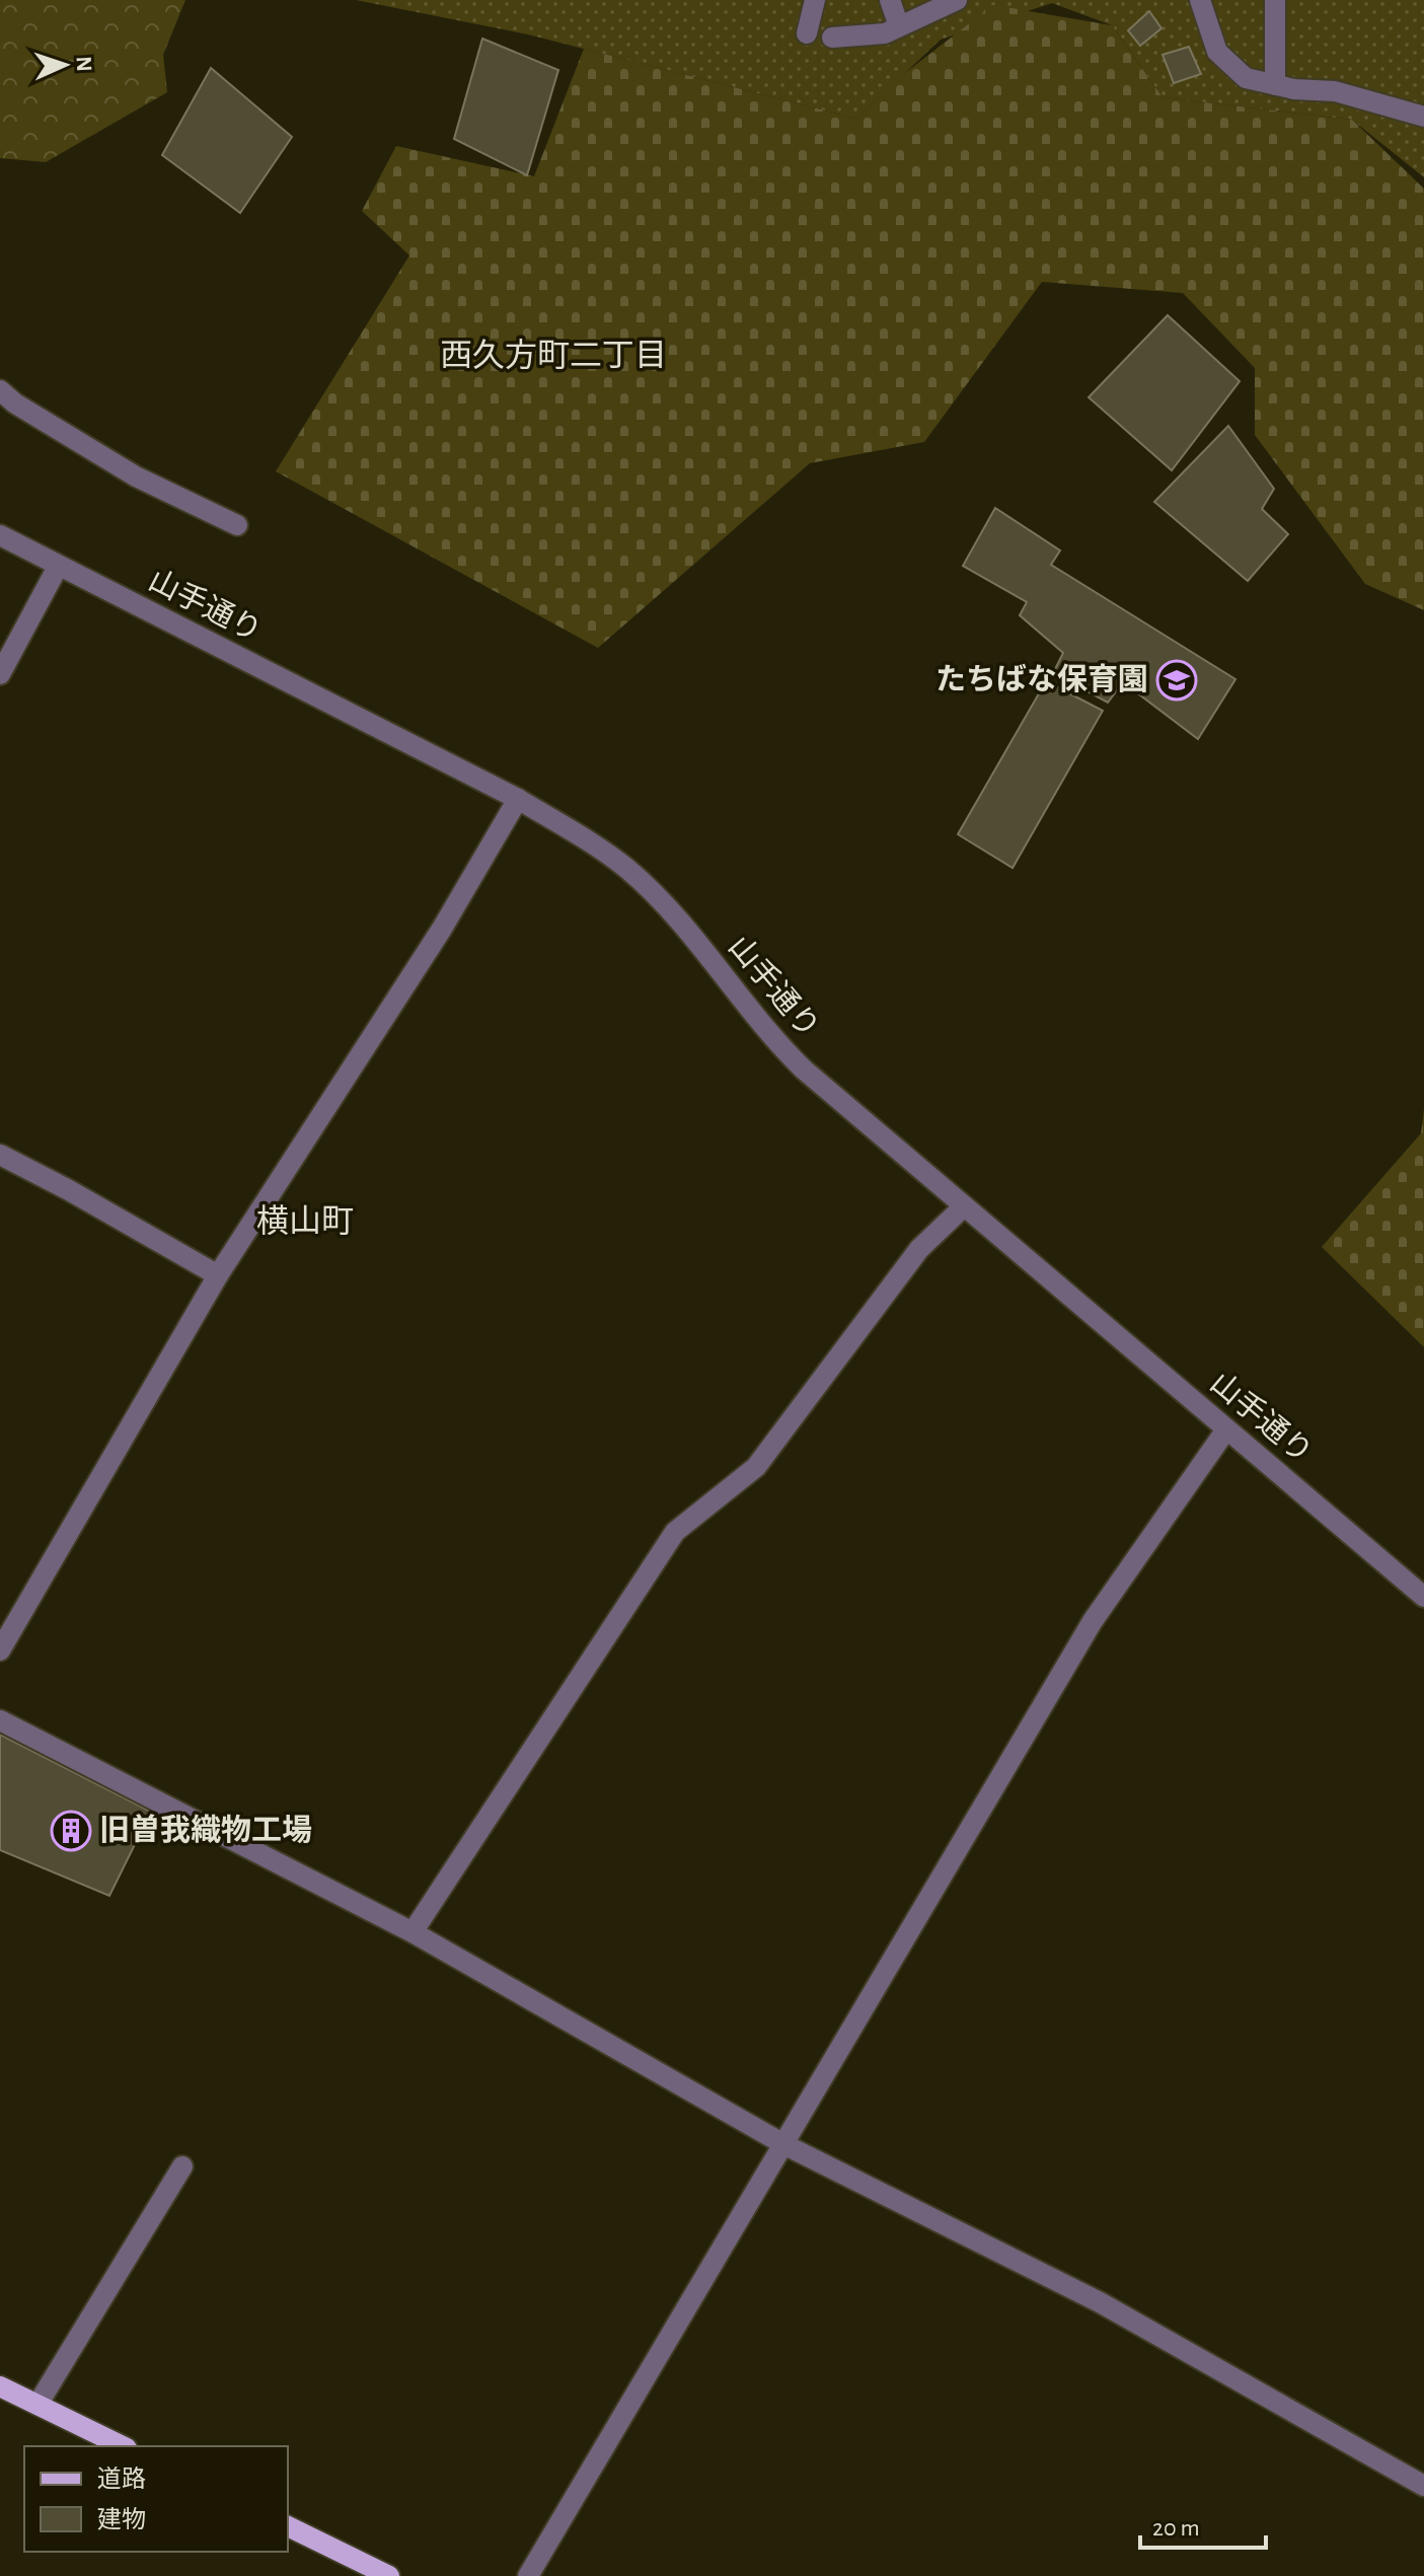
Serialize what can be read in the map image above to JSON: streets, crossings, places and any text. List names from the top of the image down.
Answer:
{
  "streets": {
    "street": ["山手通り"]
  },
  "districts": ["西久方町二丁目", "横山町"],
  "places": {
    "school or university": ["たちばな保育園"],
    "building": ["旧曽我織物工場"]
  },
  "legend": ["道路", "建物"],
  "scale_bar": "20 m",
  "north": "right"
}
